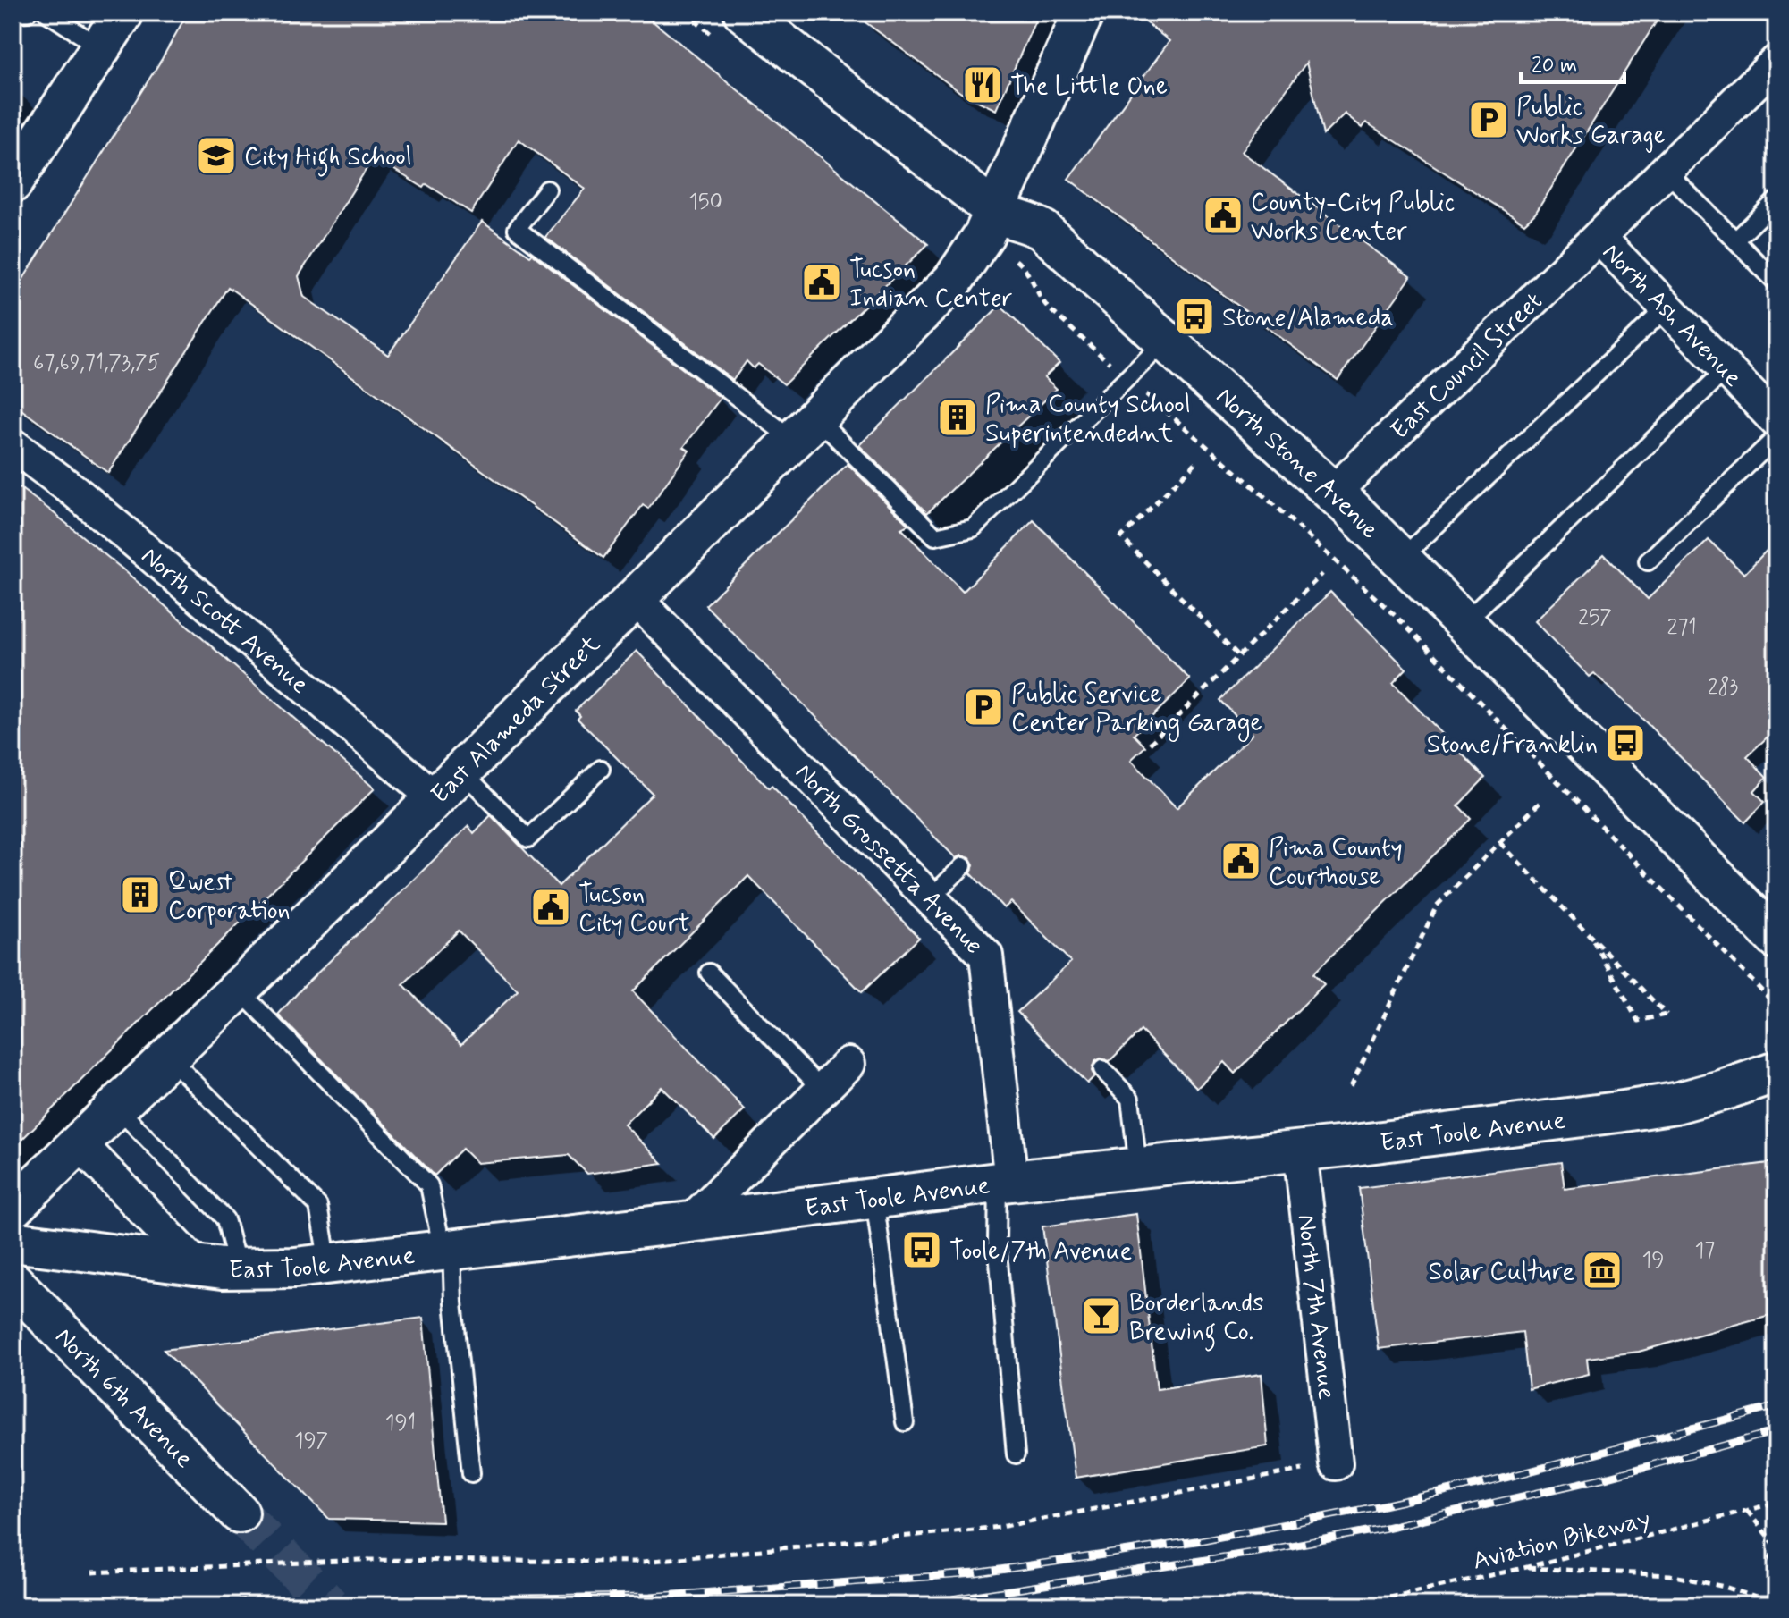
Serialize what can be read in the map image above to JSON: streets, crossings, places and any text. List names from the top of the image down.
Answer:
{
  "streets": {
    "street": [
      "North Ash Avenue",
      "East Council Street",
      "North Stone Avenue",
      "North Scott Avenue",
      "East Alameda Street",
      "North Grossetta Avenue",
      "East Toole Avenue",
      "North 7th Avenue",
      "North 6th Avenue"
    ],
    "path": ["Aviation Bikeway"]
  },
  "crossings": [
    ["North Ash Avenue", "East Council Street"],
    ["East Council Street", "North Stone Avenue"],
    ["North Stone Avenue", "East Alameda Street"],
    ["North Scott Avenue", "East Alameda Street"],
    ["East Alameda Street", "North Grossetta Avenue"],
    ["North Grossetta Avenue", "East Toole Avenue"],
    ["East Toole Avenue", "North 7th Avenue"]
  ],
  "places": {
    "restaurant": ["The Little One"],
    "parking": ["Public Works Garage", "Public Service Center Parking Garage"],
    "school or university": ["City High School"],
    "public building": [
      "County-City Public Works Center",
      "Tucson Indian Center",
      "Pima County Courthouse",
      "Tucson City Court"
    ],
    "bus stop": ["Stone/Alameda", "Stone/Franklin", "Toole/7th Avenue"],
    "building": ["Pima County School Superintendednt", "Qwest Corporation"],
    "museum": ["Solar Culture"],
    "bar": ["Borderlands Brewing Co."]
  },
  "house_numbers": [
    "150",
    "67,69,71,73,75",
    "257",
    "271",
    "283",
    "17",
    "19",
    "191",
    "197"
  ],
  "scale_bar": "20 m"
}
